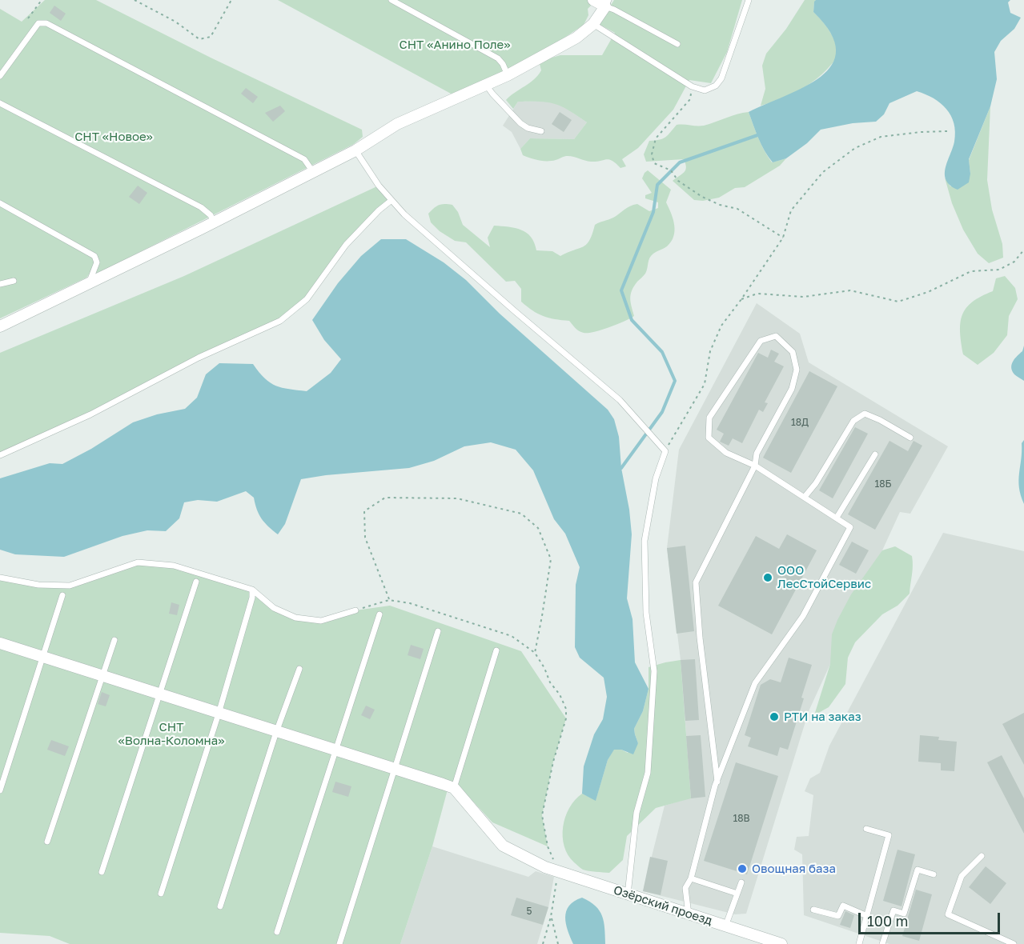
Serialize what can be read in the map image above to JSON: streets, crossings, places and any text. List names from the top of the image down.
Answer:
{
  "streets": {
    "street": ["Озёрский проезд"]
  },
  "parks": ["СНТ «Анино Поле»", "СНТ «Новое»", "СНТ «Волна-Коломна»"],
  "places": ["ООО ЛесСтойСервис", "РТИ на заказ", "Овощная база"],
  "house_numbers": [
    "18Д",
    "18Б",
    "18В",
    "5"
  ],
  "scale_bar": "100 m"
}
